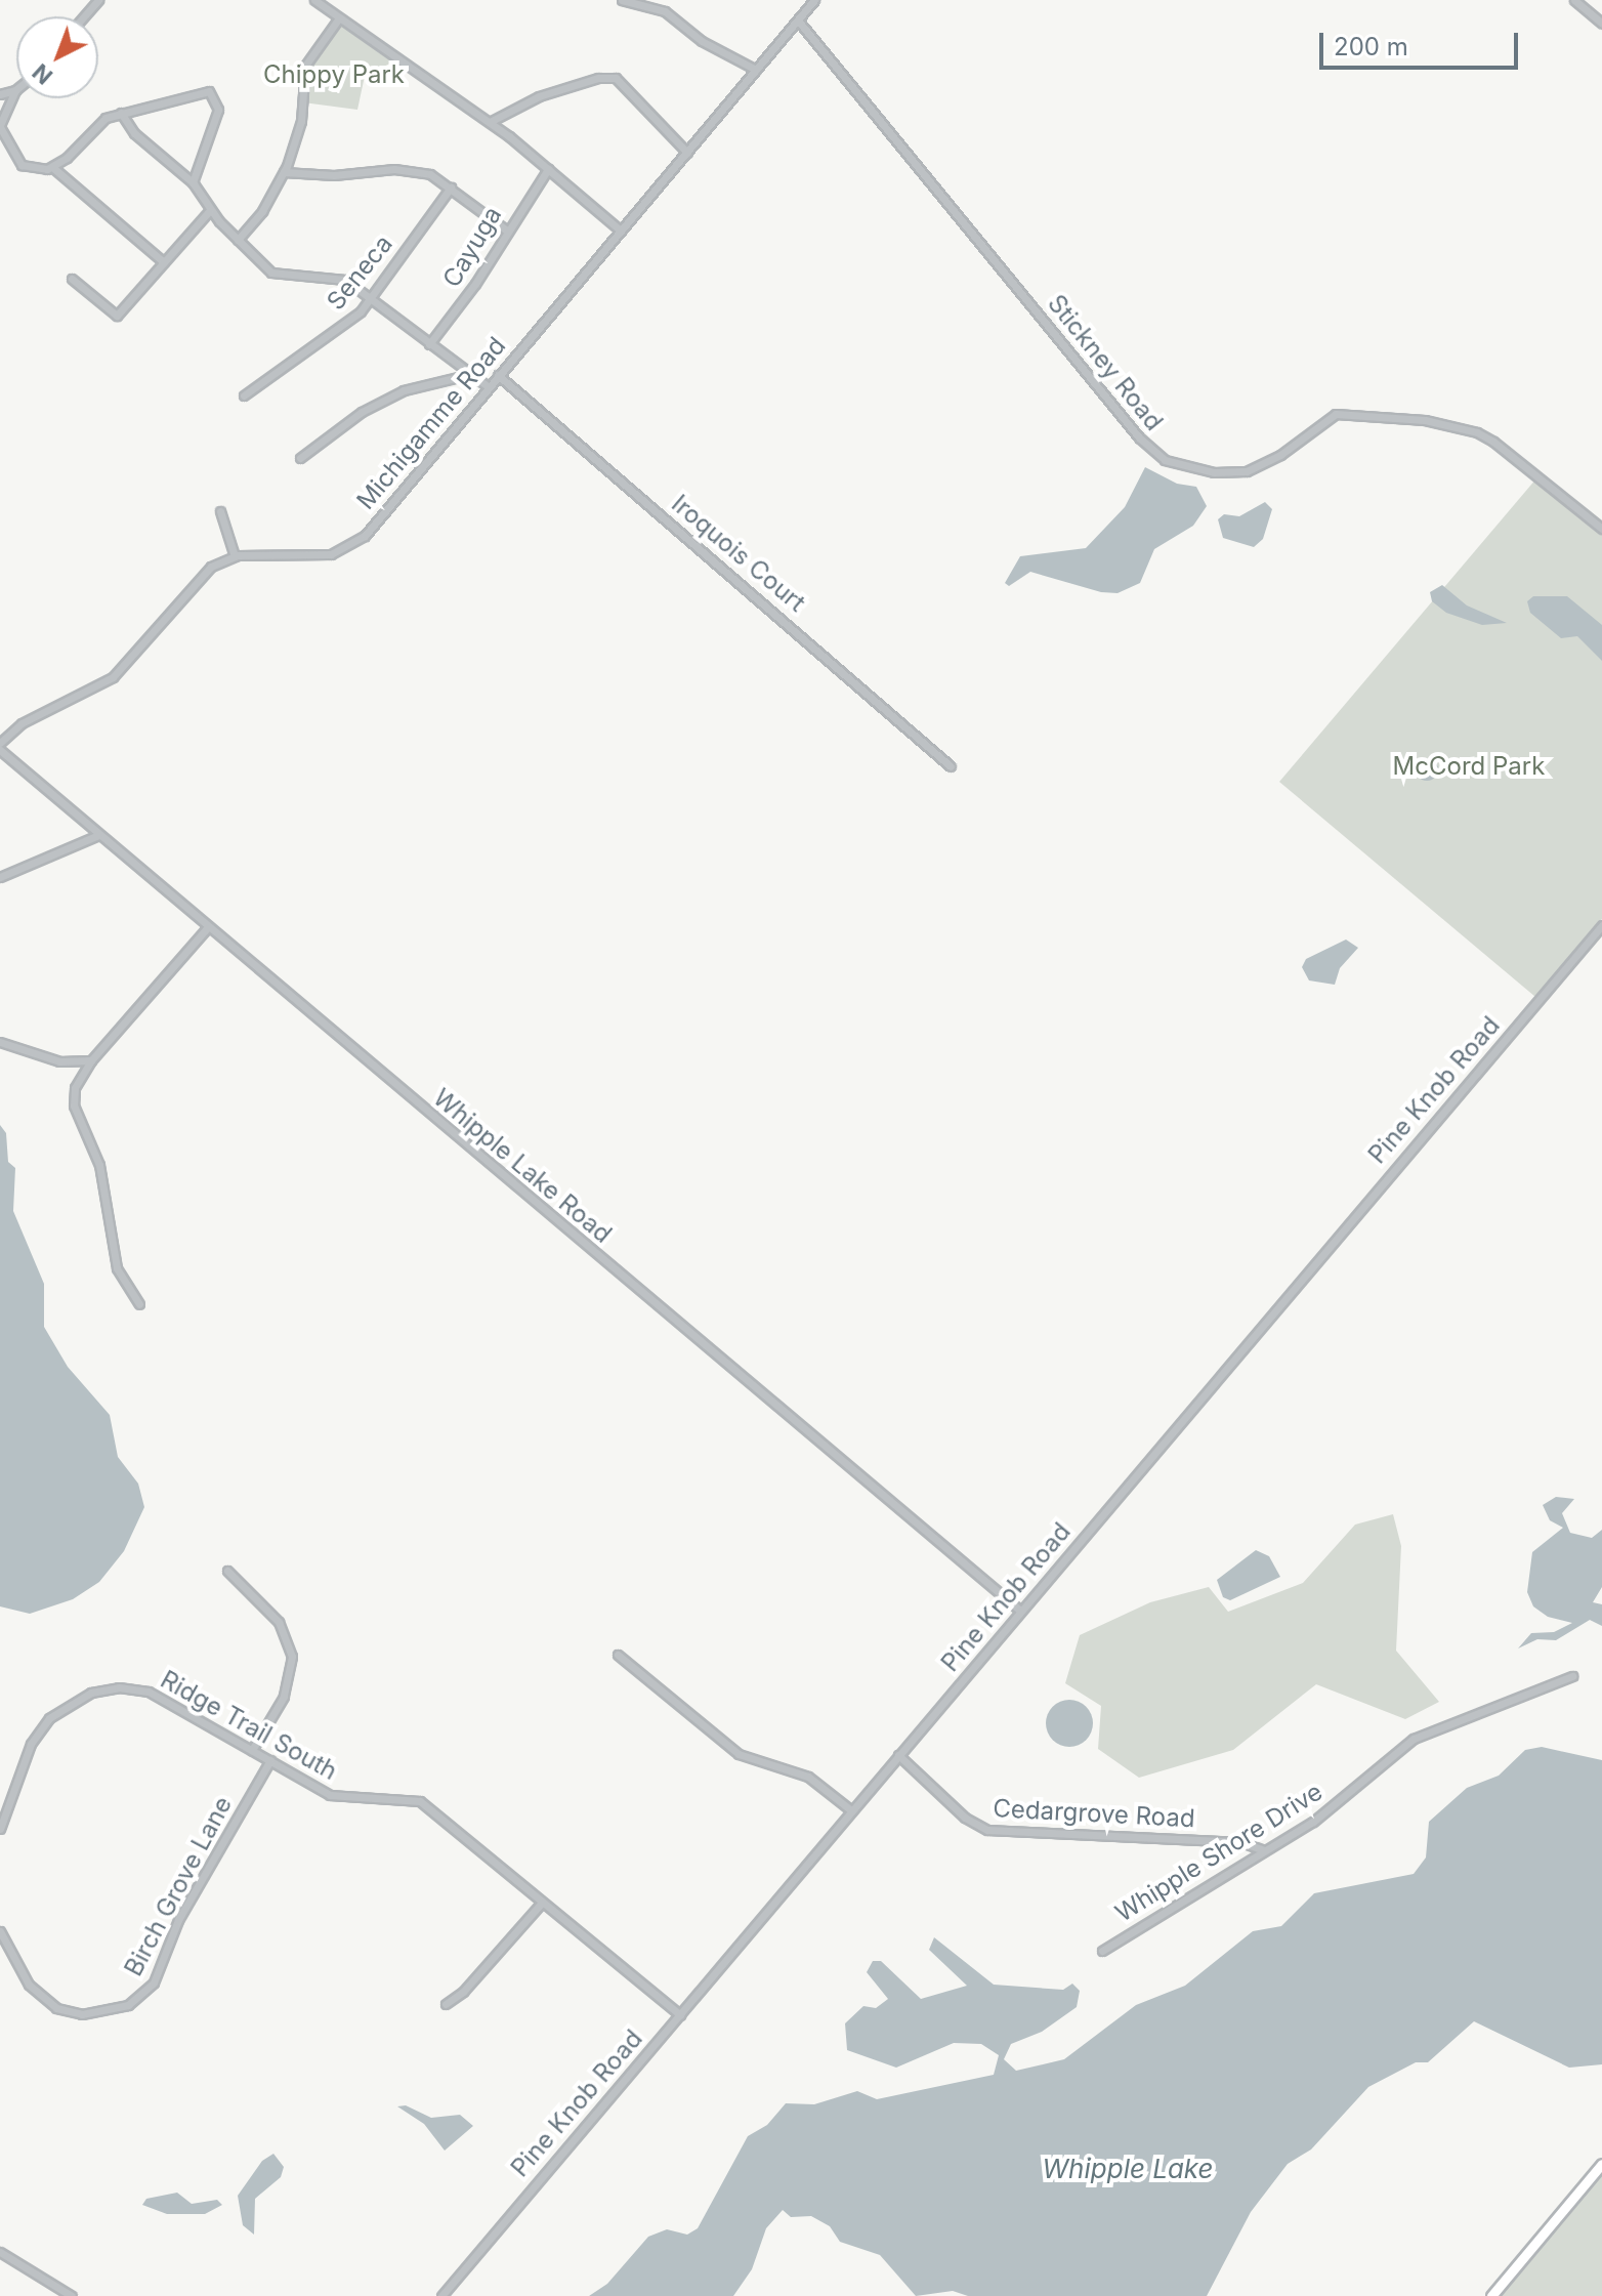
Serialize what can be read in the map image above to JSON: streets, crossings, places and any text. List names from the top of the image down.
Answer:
{
  "streets": {
    "street": [
      "Cayuga",
      "Seneca",
      "Stickney Road",
      "Michigamme Road",
      "Iroquois Court",
      "Pine Knob Road",
      "Whipple Lake Road",
      "Ridge Trail South",
      "Cedargrove Road",
      "Whipple Shore Drive",
      "Birch Grove Lane"
    ]
  },
  "crossings": [
    ["Stickney Road", "Michigamme Road"],
    ["Michigamme Road", "Iroquois Court"],
    ["Pine Knob Road", "Whipple Lake Road"],
    ["Pine Knob Road", "Ridge Trail South"],
    ["Pine Knob Road", "Cedargrove Road"],
    ["Ridge Trail South", "Birch Grove Lane"],
    ["Cedargrove Road", "Whipple Shore Drive"]
  ],
  "water": ["Whipple Lake"],
  "parks": ["Chippy Park", "McCord Park"],
  "scale_bar": "200 m",
  "north": "bottom left"
}
